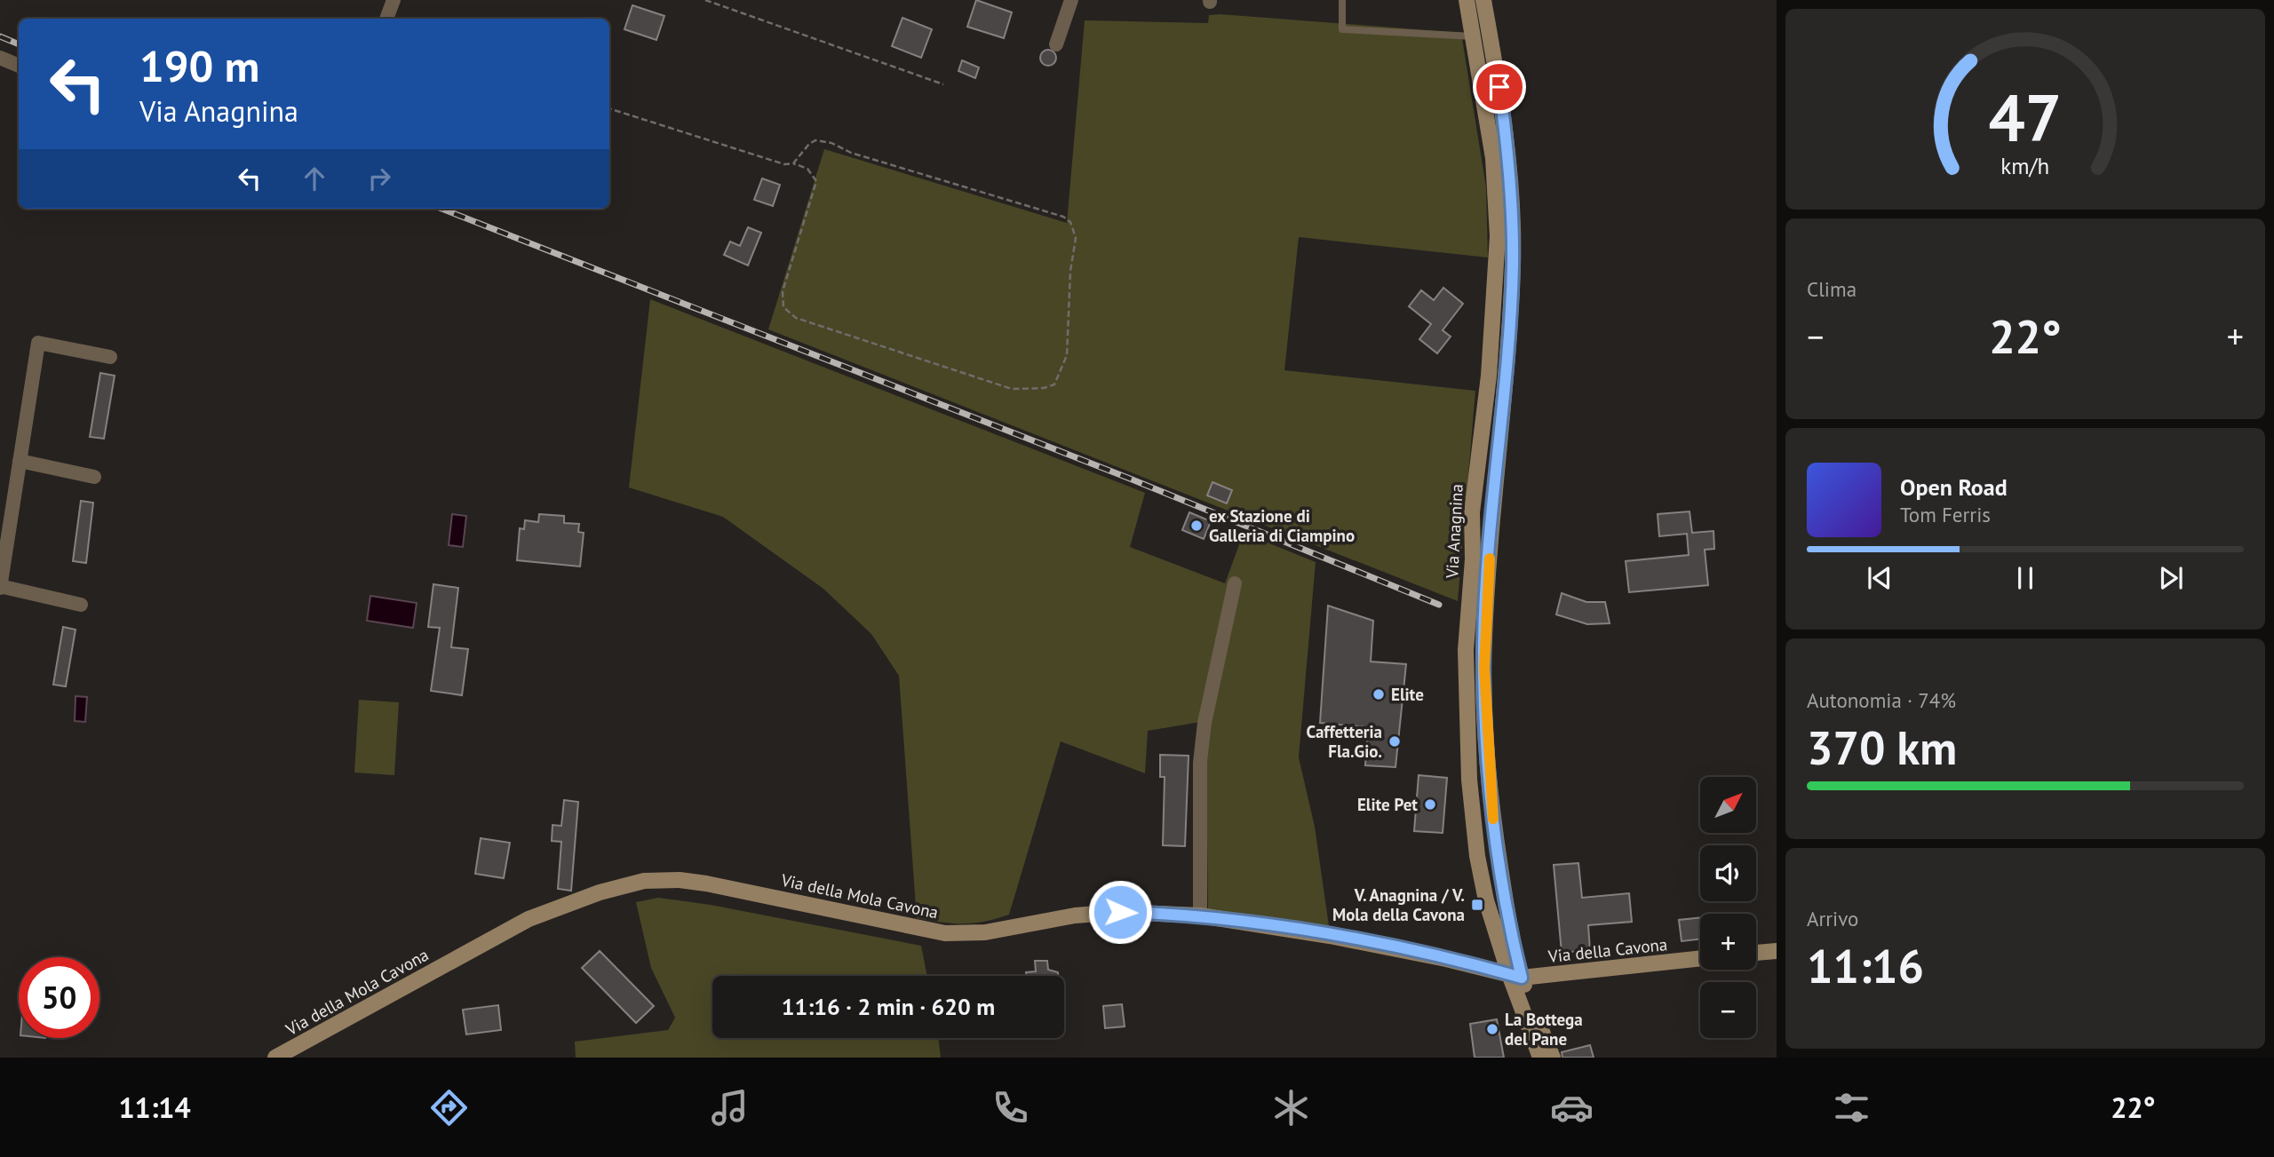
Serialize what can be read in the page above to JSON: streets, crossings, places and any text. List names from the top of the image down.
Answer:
{
  "streets": {
    "main road": ["Via Anagnina", "Via della Mola Cavona", "Via della Cavona"]
  },
  "crossings": [
    ["Via Anagnina", "Via della Mola Cavona"],
    ["Via Anagnina", "Via della Cavona"],
    ["Via della Mola Cavona", "Via della Cavona"]
  ],
  "places": {
    "other": [
      "ex Stazione di Galleria di Ciampino",
      "Elite",
      "Caffetteria Fla.Gio.",
      "Elite Pet",
      "La Bottega del Pane"
    ],
    "transit": ["V. Anagnina / V. Mola della Cavona"]
  },
  "north": "top right",
  "page": {
    "turn": ["190 m", "Via Anagnina"],
    "tile": [
      "Clima",
      ["Autonomia · 74%", "370 km"],
      ["Arrivo", "11:16"]
    ],
    "heat": ["−", "22°", "+"],
    "song": ["Open Road", "Tom Ferris"],
    "map_buttons": ["+", "−"],
    "limit": "50",
    "trip": "11:16 · 2 min · 620 m",
    "tabs": ["11:14", "22°"],
    "gauge": ["47", "km/h"]
  }
}
